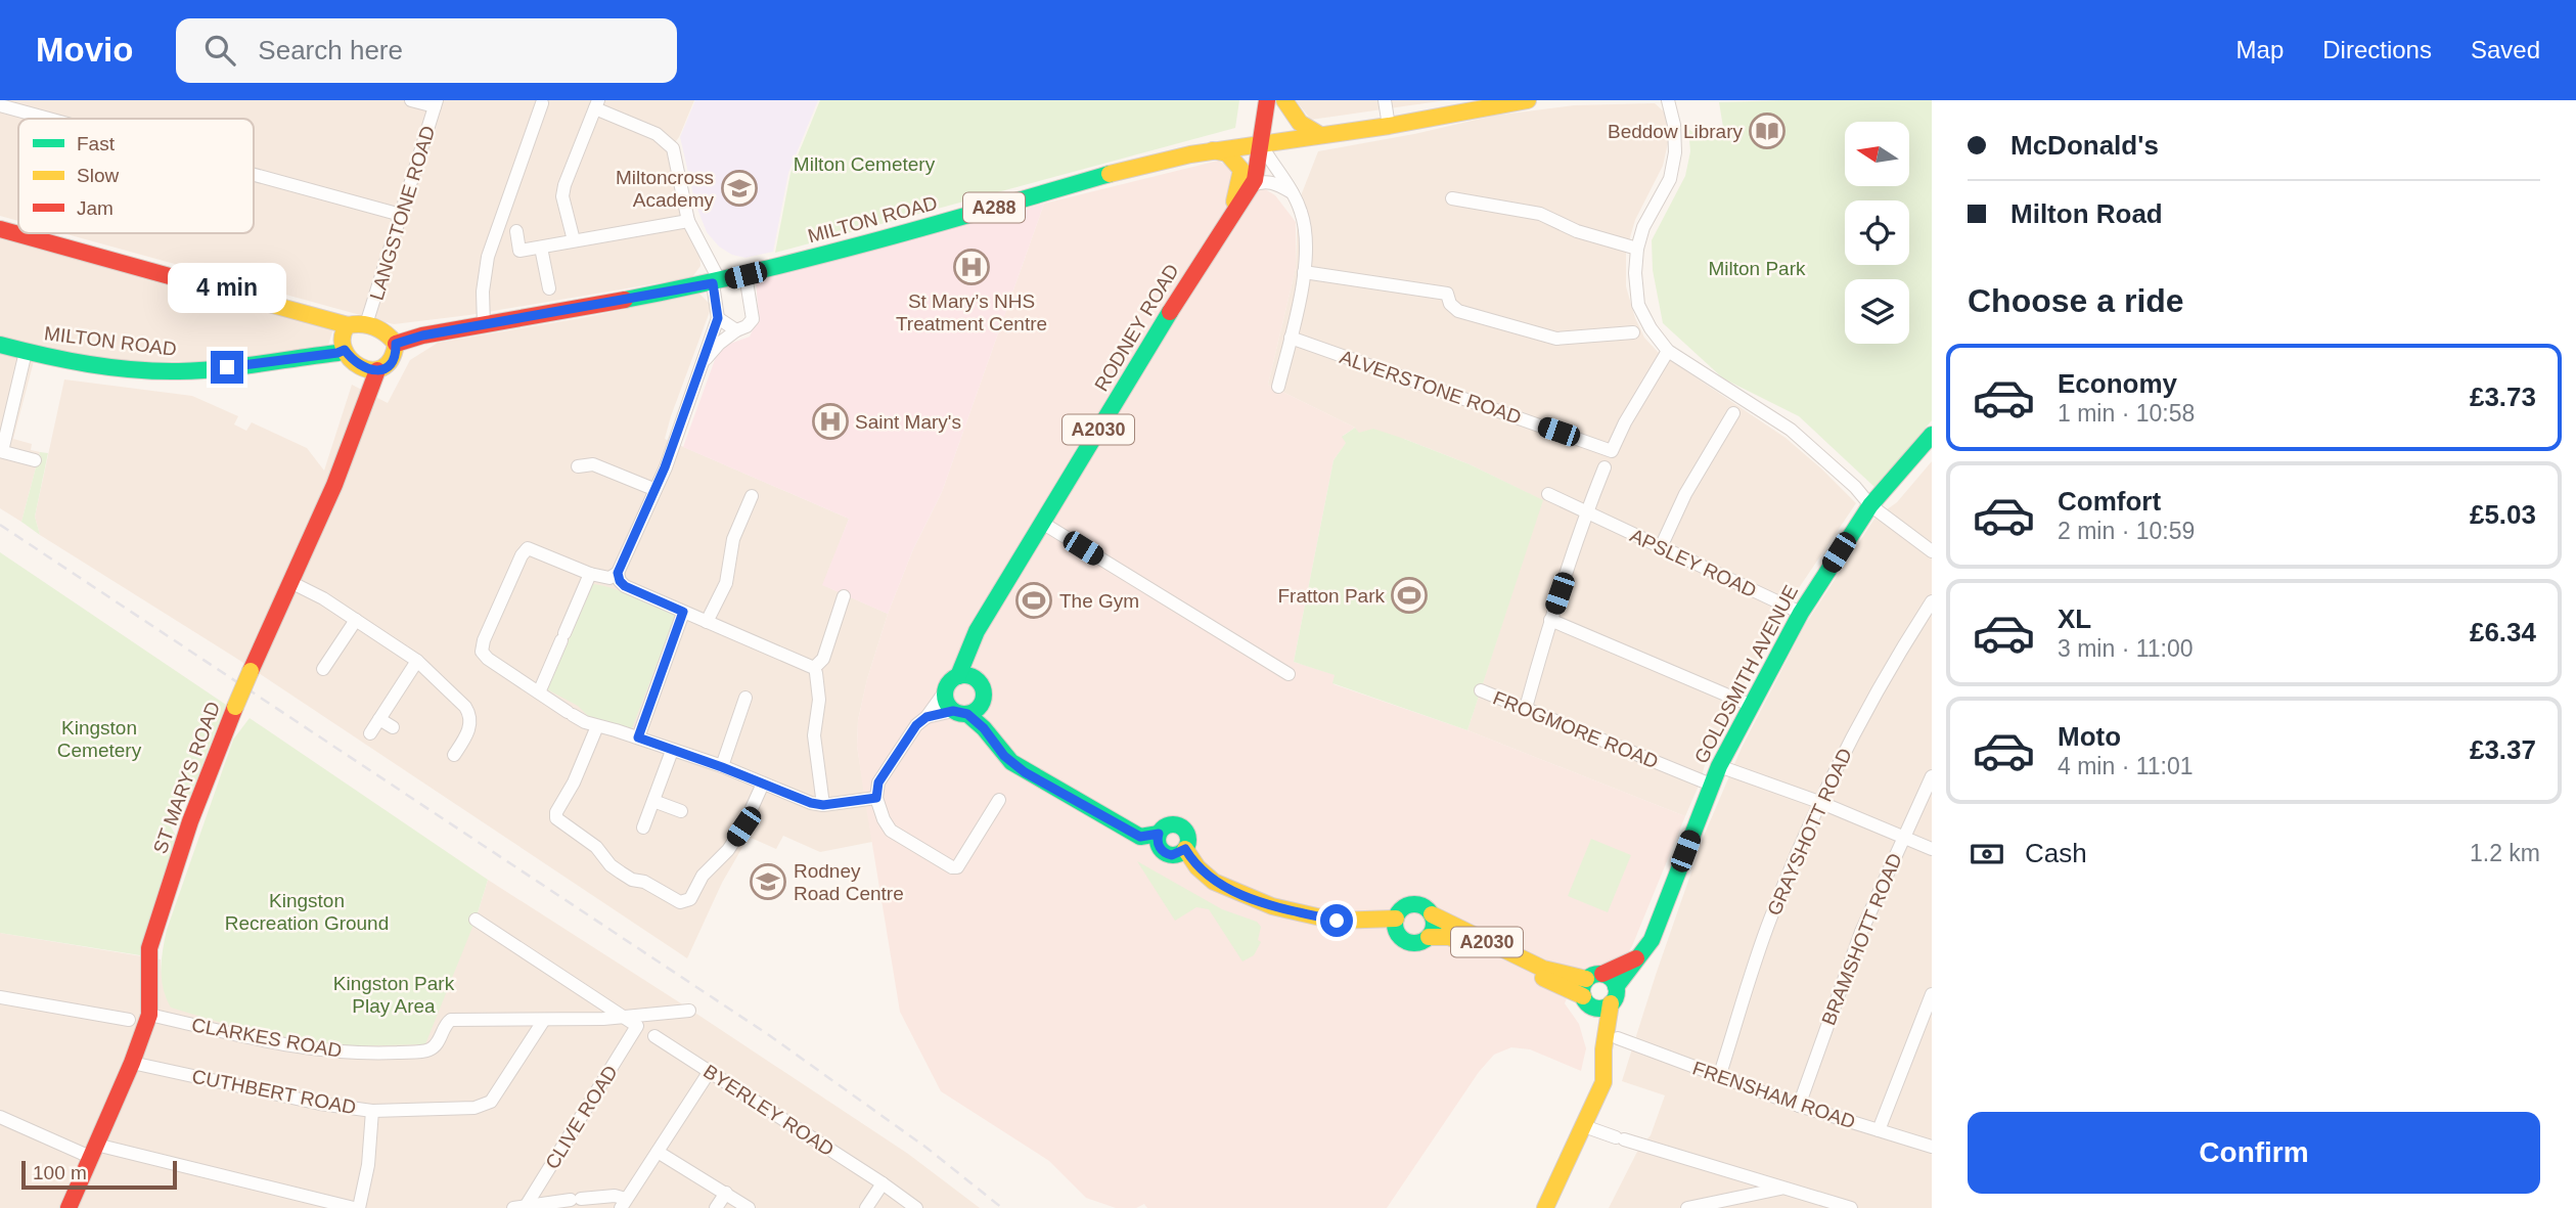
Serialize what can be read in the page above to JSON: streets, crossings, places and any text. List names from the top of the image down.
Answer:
{
  "streets": {
    "main road": [
      "A288",
      "MILTON ROAD",
      "RODNEY ROAD",
      "A2030",
      "GOLDSMITH AVENUE",
      "ST MARYS ROAD"
    ],
    "street": [
      "LANGSTONE ROAD",
      "ALVERSTONE ROAD",
      "APSLEY ROAD",
      "FROGMORE ROAD",
      "GRAYSHOTT ROAD",
      "BRAMSHOTT ROAD",
      "CLARKES ROAD",
      "CUTHBERT ROAD",
      "FRENSHAM ROAD",
      "BYERLEY ROAD",
      "CLIVE ROAD"
    ]
  },
  "crossings": [
    ["LANGSTONE ROAD", "MILTON ROAD"],
    ["LANGSTONE ROAD", "ST MARYS ROAD"],
    ["MILTON ROAD", "RODNEY ROAD"],
    ["MILTON ROAD", "A2030"],
    ["MILTON ROAD", "ST MARYS ROAD"],
    ["RODNEY ROAD", "A2030"],
    ["A2030", "GOLDSMITH AVENUE"],
    ["APSLEY ROAD", "GOLDSMITH AVENUE"],
    ["GOLDSMITH AVENUE", "FROGMORE ROAD"],
    ["ST MARYS ROAD", "CLARKES ROAD"],
    ["ST MARYS ROAD", "CUTHBERT ROAD"],
    ["GRAYSHOTT ROAD", "FRENSHAM ROAD"],
    ["BRAMSHOTT ROAD", "FRENSHAM ROAD"],
    ["CLARKES ROAD", "CUTHBERT ROAD"],
    ["CLARKES ROAD", "CLIVE ROAD"]
  ],
  "parks": [
    "Milton Cemetery",
    "Milton Park",
    "Kingston Cemetery",
    "Kingston Recreation Ground",
    "Kingston Park Play Area"
  ],
  "places": {
    "library": ["Beddow Library"],
    "school or university": ["Miltoncross Academy", "Rodney Road Centre"],
    "hospital": ["St Mary’s NHS Treatment Centre", "Saint Mary's"],
    "sports": ["Fratton Park", "The Gym"]
  },
  "legend": ["Fast", "Slow", "Jam"],
  "scale_bar": "100 m",
  "north": "left",
  "page": {
    "header": "Movio",
    "search": "Search here",
    "nav": ["Map", "Directions", "Saved"],
    "banner": ["McDonald's", "Milton Road"],
    "heading": "Choose a ride",
    "bubble": "4 min",
    "list": [
      {
        "name": "Economy",
        "note": "1 min · 10:58",
        "value": "£3.73"
      },
      {
        "name": "Comfort",
        "note": "2 min · 10:59",
        "value": "£5.03"
      },
      {
        "name": "XL",
        "note": "3 min · 11:00",
        "value": "£6.34"
      },
      {
        "name": "Moto",
        "note": "4 min · 11:01",
        "value": "£3.37"
      }
    ],
    "pay": ["Cash", "1.2 km"],
    "buttons": "Confirm",
    "scale": "100 m"
  }
}
